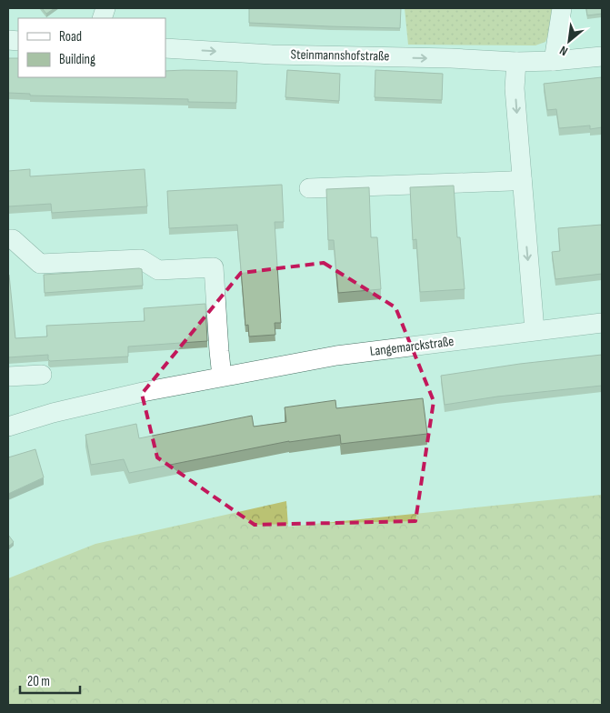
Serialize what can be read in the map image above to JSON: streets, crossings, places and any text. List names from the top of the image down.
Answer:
{
  "streets": {
    "street": ["Steinmannshofstraße", "Langemarckstraße"]
  },
  "legend": ["Road", "Building"],
  "scale_bar": "20 m",
  "north": "bottom left"
}
